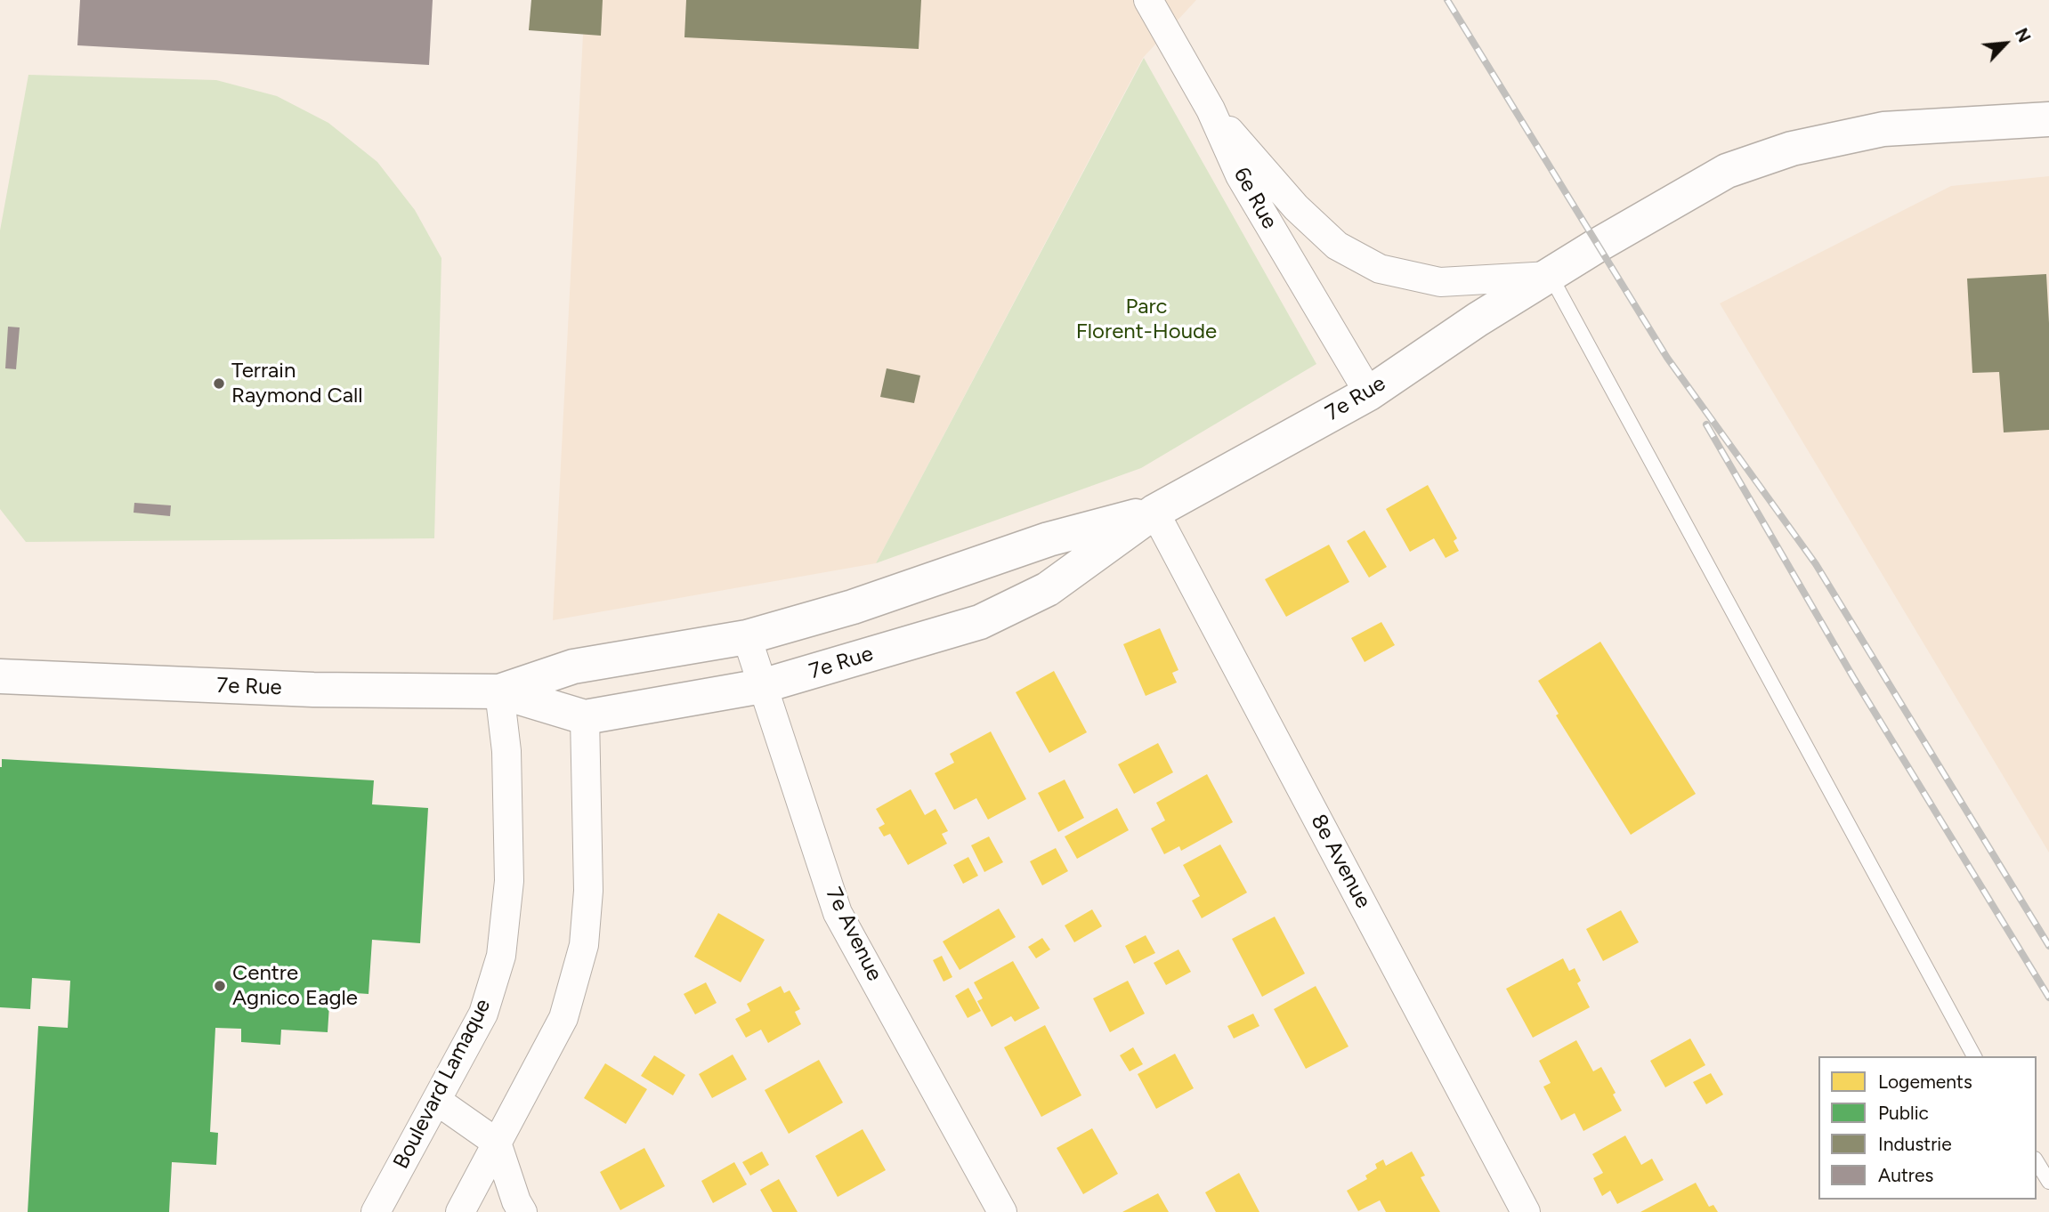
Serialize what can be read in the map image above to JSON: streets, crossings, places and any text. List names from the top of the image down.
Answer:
{
  "streets": {
    "main road": ["7e Rue"],
    "street": [
      "6e Rue",
      "8e Avenue",
      "7e Avenue",
      "Boulevard Lamaque"
    ]
  },
  "crossings": [
    ["6e Rue", "7e Rue"],
    ["7e Rue", "8e Avenue"],
    ["7e Rue", "7e Avenue"],
    ["7e Rue", "Boulevard Lamaque"]
  ],
  "parks": ["Parc Florent-Houde"],
  "places": ["Terrain Raymond Call", "Centre Agnico Eagle"],
  "legend": [
    "Logements",
    "Public",
    "Industrie",
    "Autres"
  ],
  "north": "top right"
}
